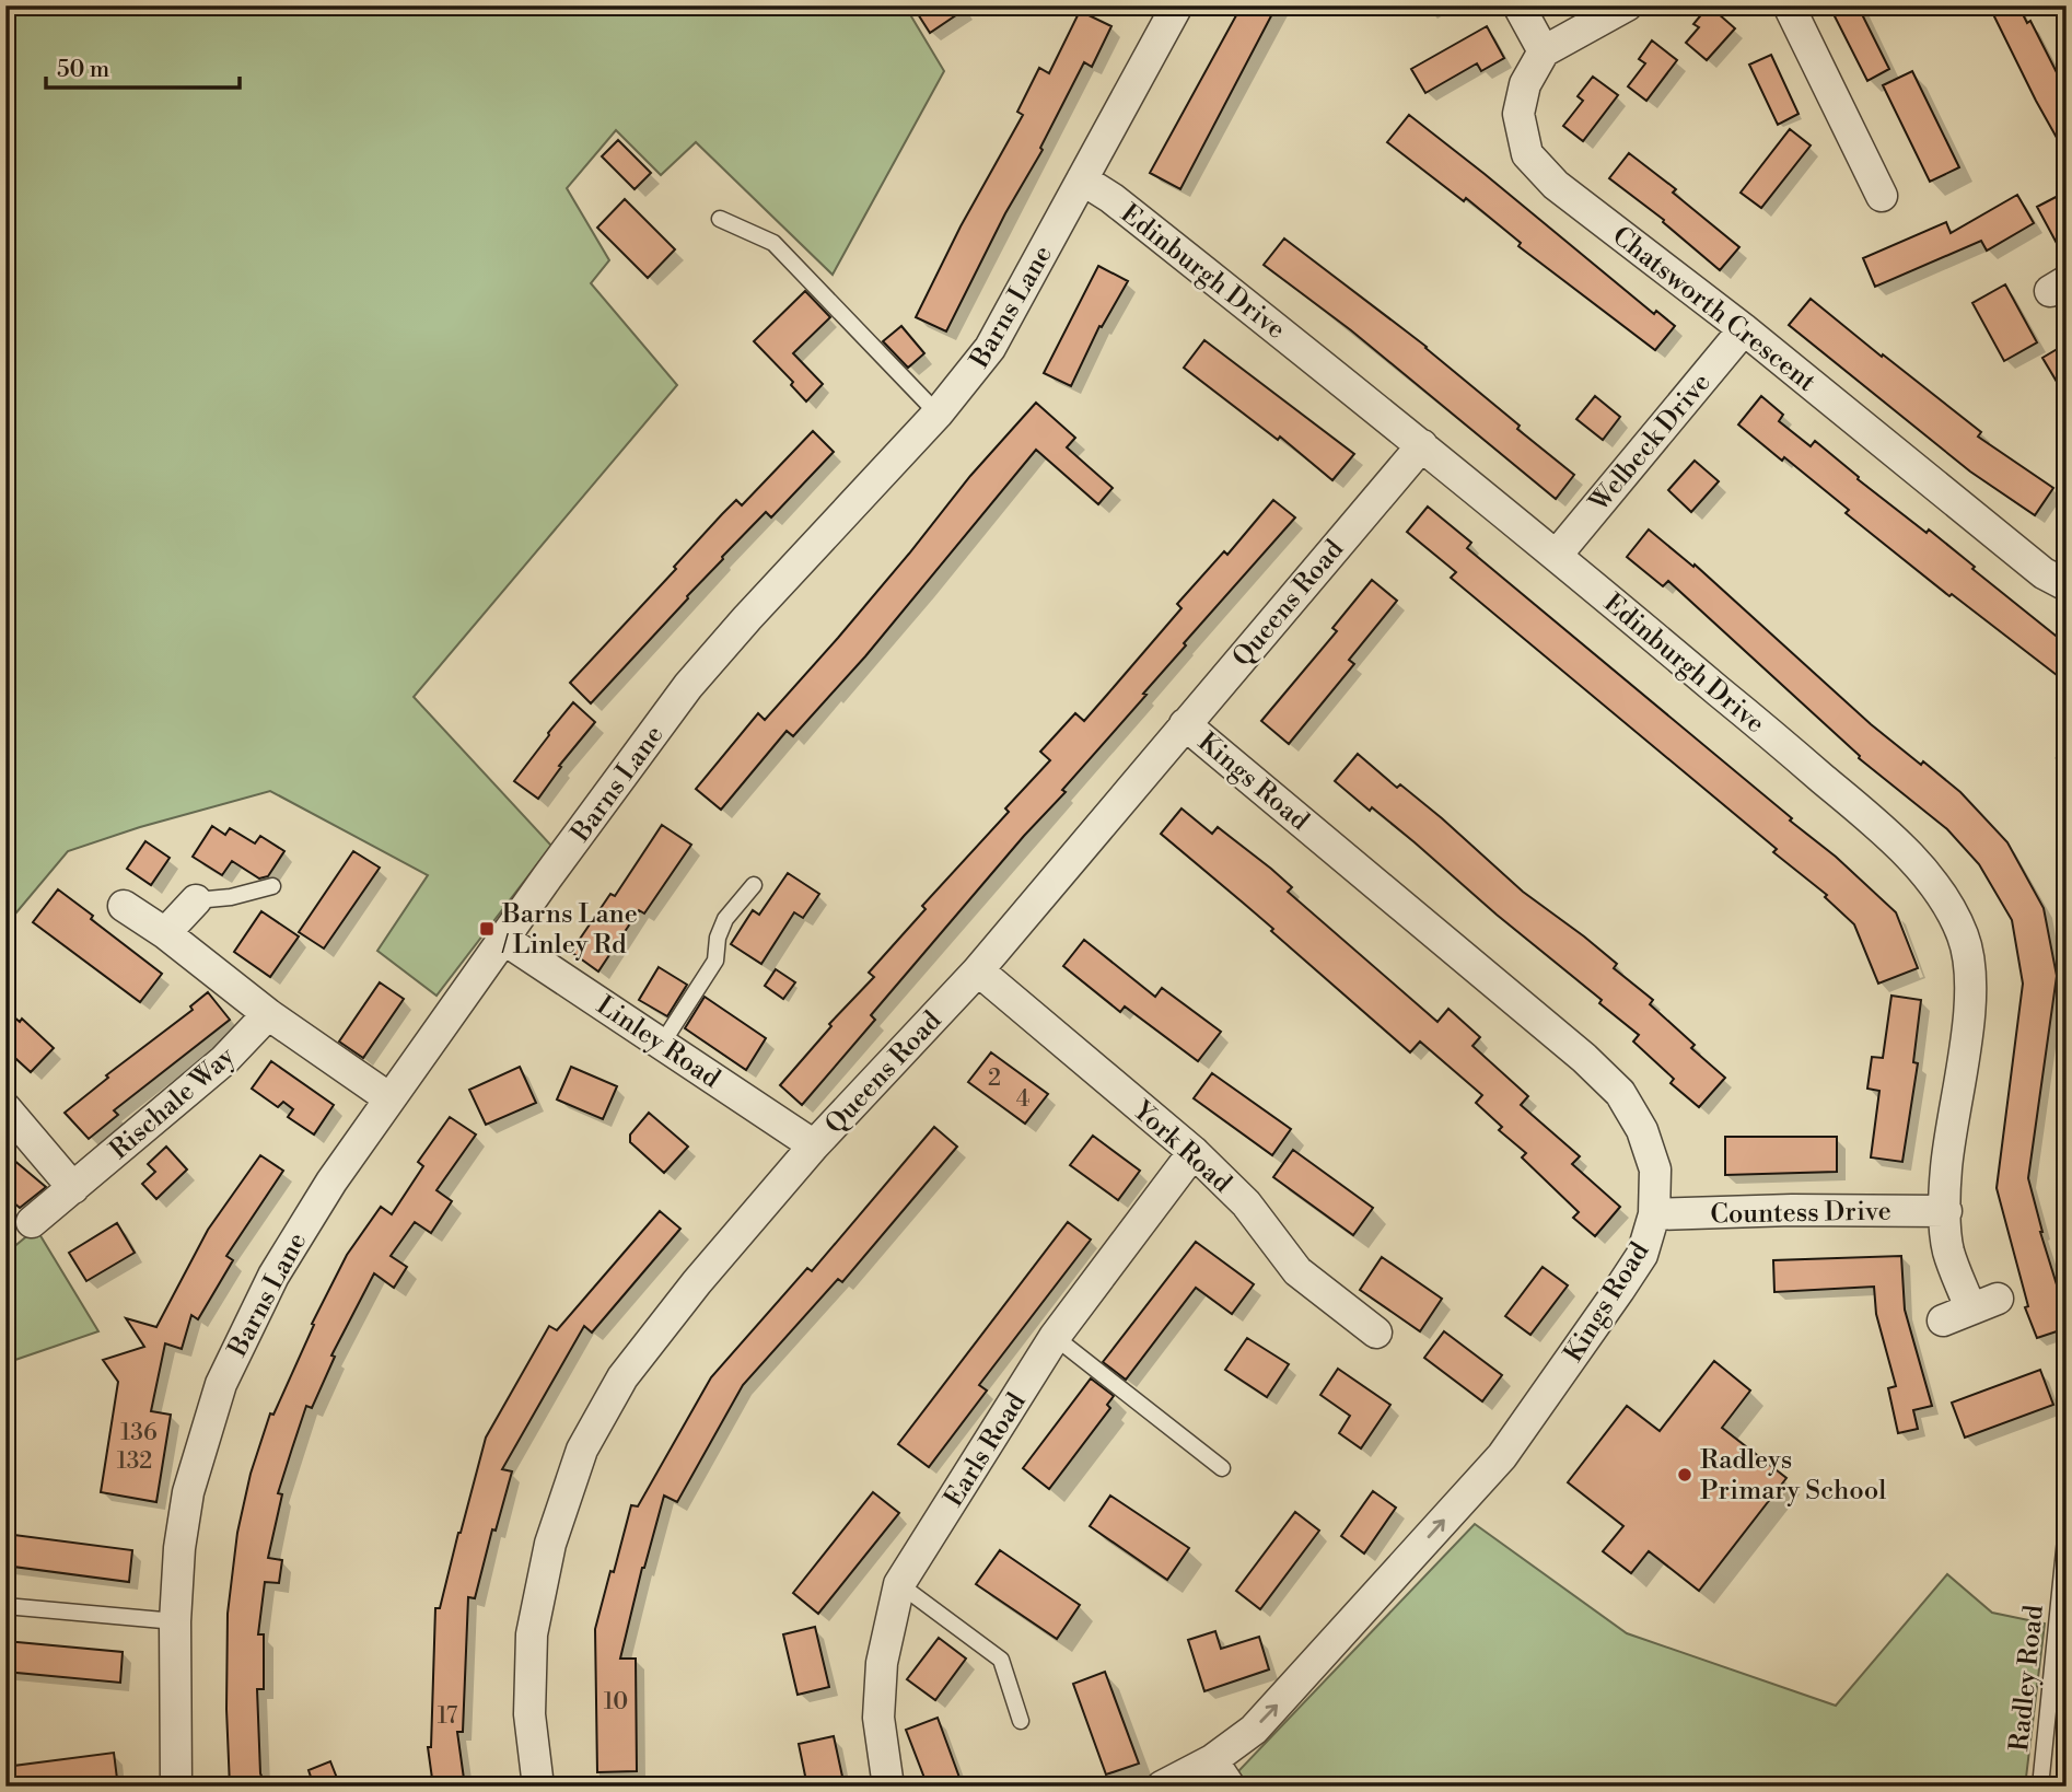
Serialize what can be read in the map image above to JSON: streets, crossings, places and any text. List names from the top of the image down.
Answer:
{
  "streets": {
    "street": [
      "Edinburgh Drive",
      "Barns Lane",
      "Chatsworth Crescent",
      "Welbeck Drive",
      "Queens Road",
      "Kings Road",
      "Linley Road",
      "Rischale Way",
      "York Road",
      "Countess Drive",
      "Earls Road"
    ],
    "lane": ["Radley Road"]
  },
  "crossings": [
    ["Edinburgh Drive", "Barns Lane"],
    ["Edinburgh Drive", "Welbeck Drive"],
    ["Edinburgh Drive", "Queens Road"],
    ["Edinburgh Drive", "Countess Drive"],
    ["Barns Lane", "Linley Road"],
    ["Chatsworth Crescent", "Welbeck Drive"],
    ["Queens Road", "Kings Road"],
    ["Queens Road", "Linley Road"],
    ["Queens Road", "York Road"],
    ["Kings Road", "Countess Drive"],
    ["York Road", "Earls Road"]
  ],
  "one_way": ["Kings Road"],
  "places": {
    "transit": ["Barns Lane / Linley Rd"],
    "other": ["Radleys Primary School"]
  },
  "house_numbers": [
    "2",
    "4",
    "136",
    "132",
    "10",
    "17"
  ],
  "scale_bar": "50 m"
}
